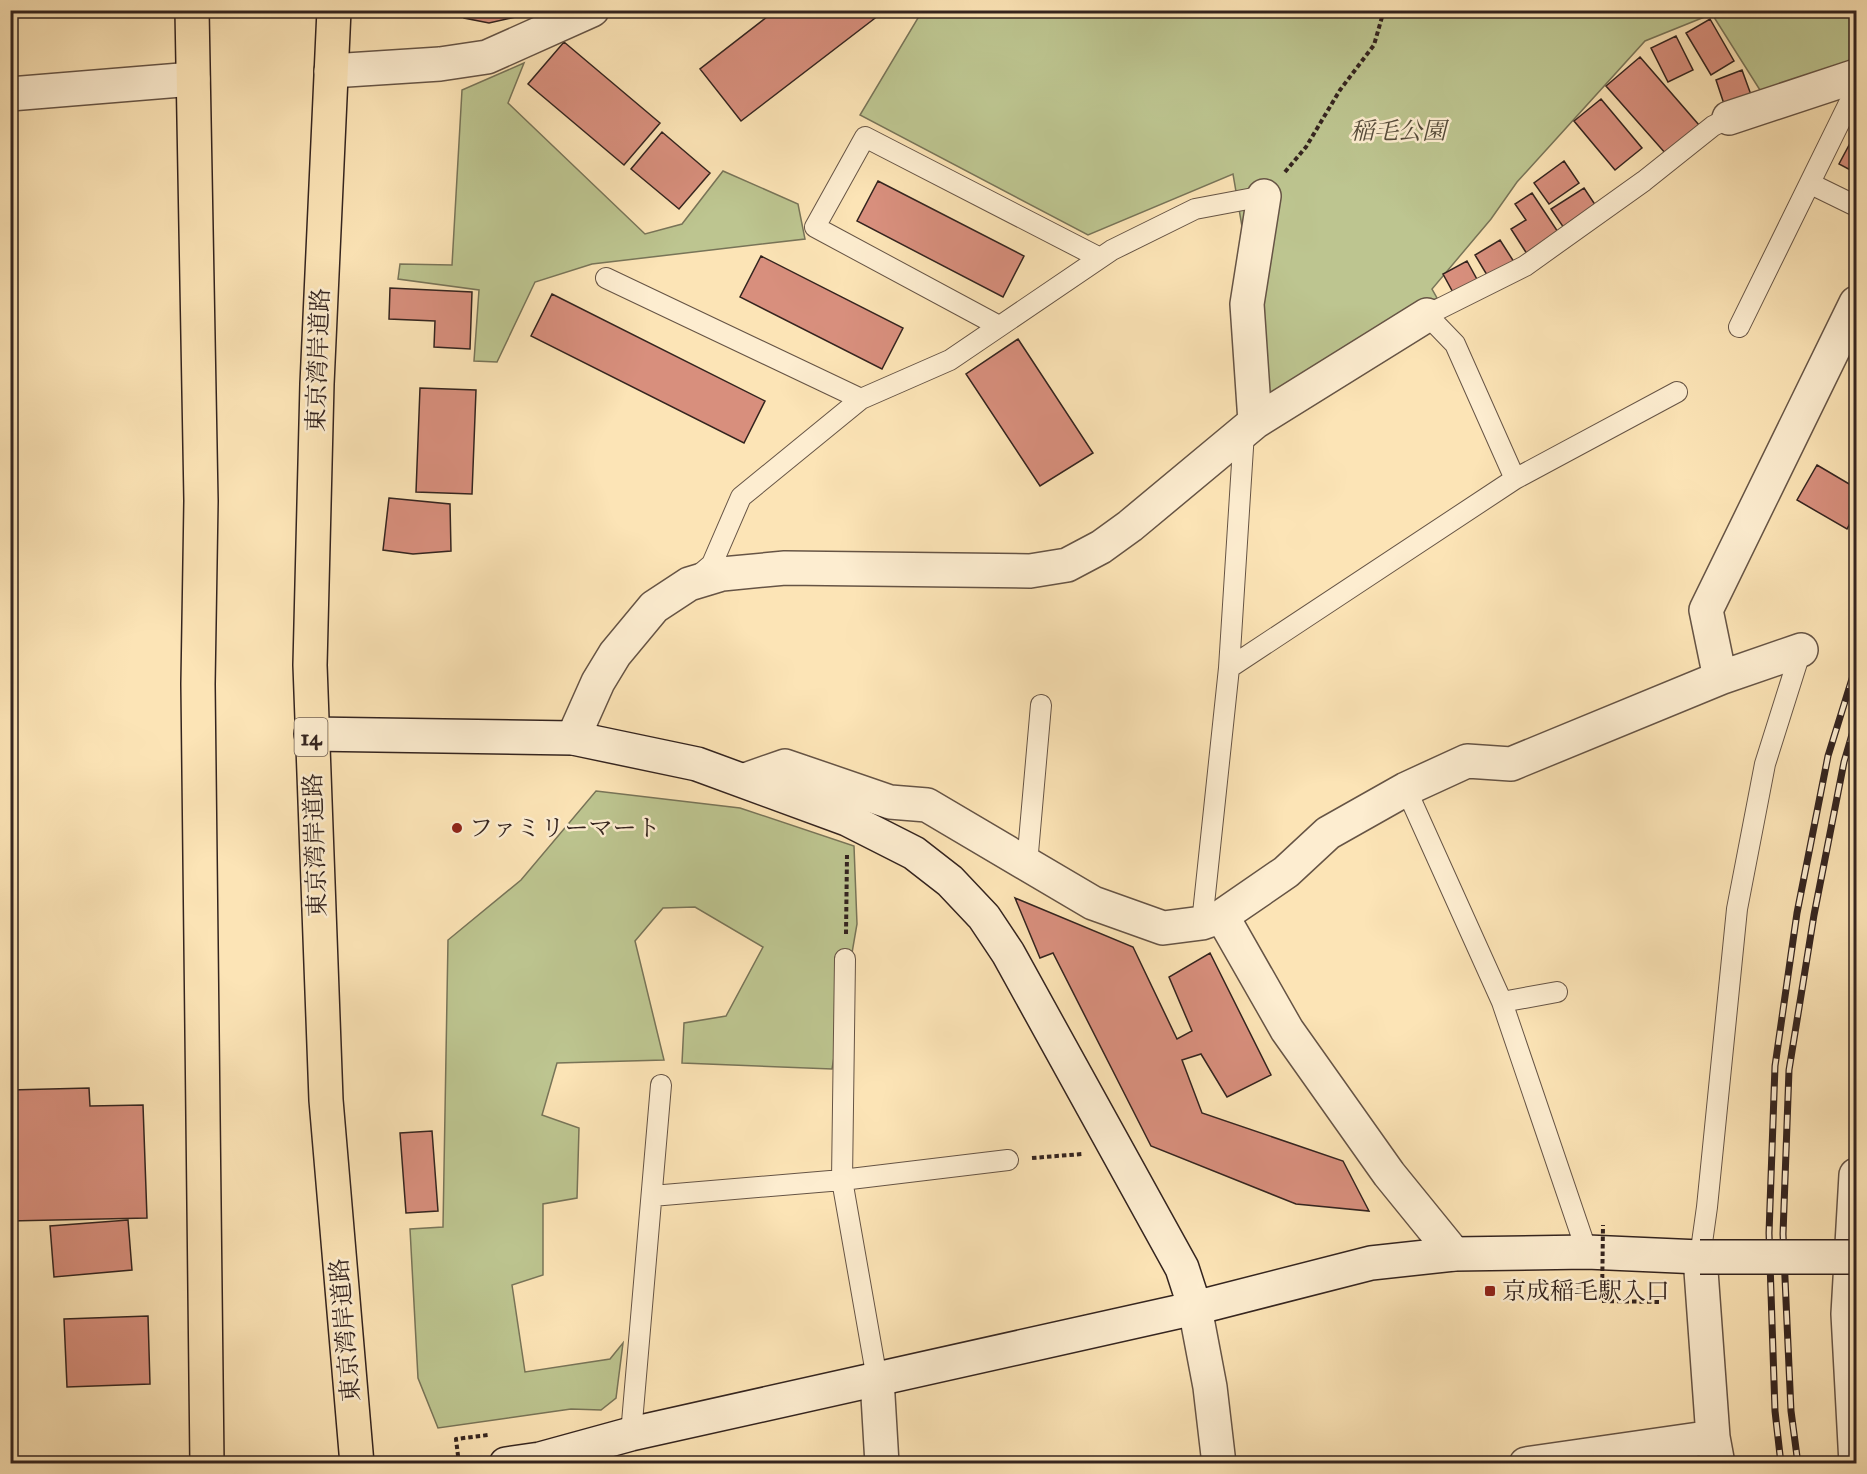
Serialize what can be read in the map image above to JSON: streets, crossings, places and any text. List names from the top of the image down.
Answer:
{
  "streets": {
    "highway": ["東京湾岸道路", "14"]
  },
  "parks": ["稲毛公園"],
  "places": {
    "other": ["ファミリーマート"],
    "transit": ["京成稲毛駅入口"]
  }
}
